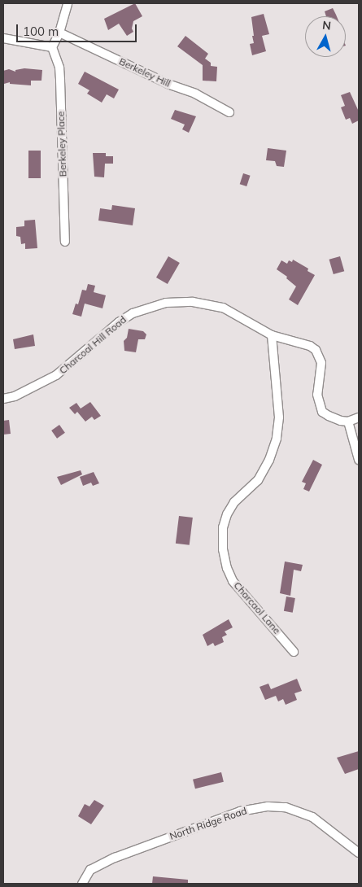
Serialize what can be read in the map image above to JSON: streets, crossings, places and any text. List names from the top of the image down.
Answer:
{
  "streets": {
    "street": [
      "Berkeley Hill",
      "Berkeley Place",
      "Charcoal Hill Road",
      "Charcaol Lane",
      "North Ridge Road"
    ]
  },
  "crossings": [
    ["Charcoal Hill Road", "Charcaol Lane"]
  ],
  "scale_bar": "100 m",
  "north": "top"
}
